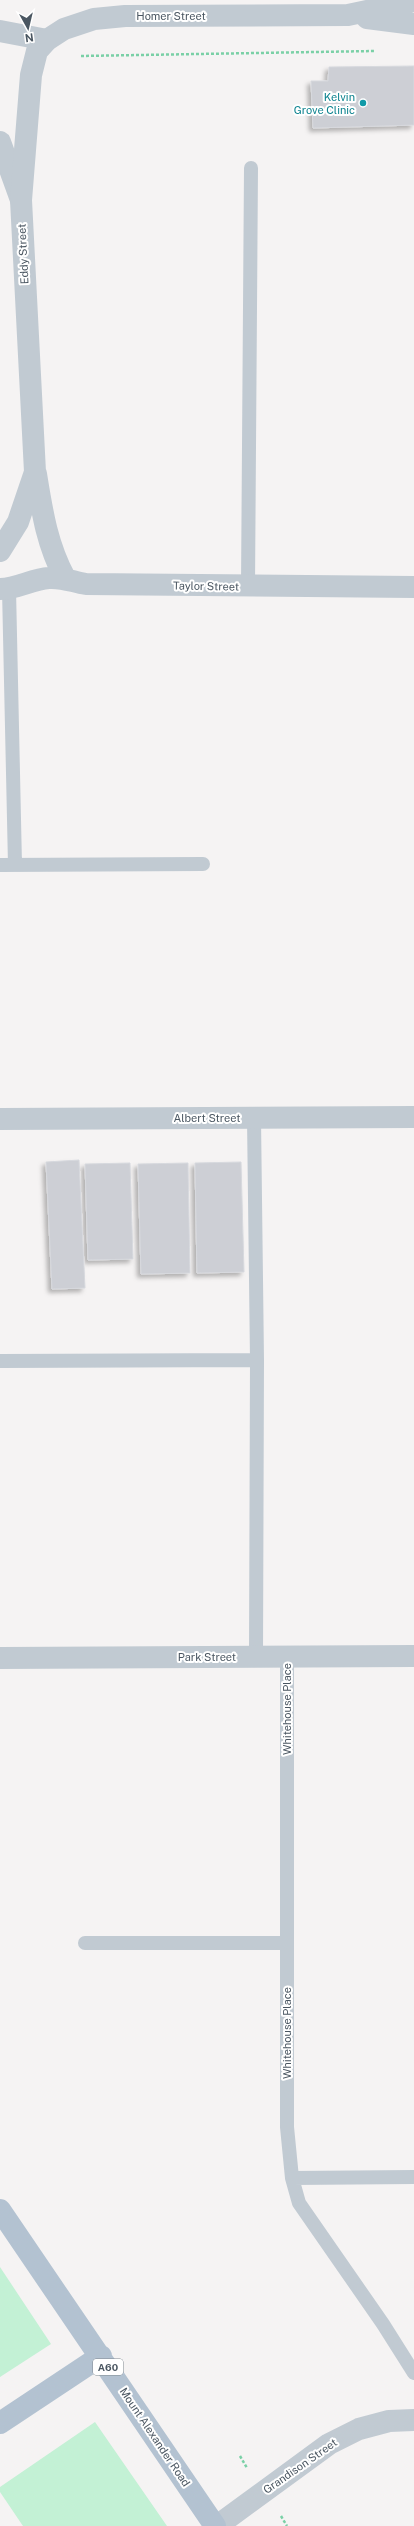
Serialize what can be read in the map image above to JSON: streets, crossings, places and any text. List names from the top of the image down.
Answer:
{
  "streets": {
    "main road": ["A60", "Mount Alexander Road"],
    "street": [
      "Homer Street",
      "Eddy Street",
      "Taylor Street",
      "Albert Street",
      "Park Street",
      "Grandison Street"
    ],
    "lane": ["Whitehouse Place"]
  },
  "crossings": [
    ["Homer Street", "Eddy Street"],
    ["Eddy Street", "Taylor Street"],
    ["Park Street", "Whitehouse Place"],
    ["Mount Alexander Road", "Grandison Street"]
  ],
  "places": ["Kelvin Grove Clinic"],
  "north": "bottom"
}
